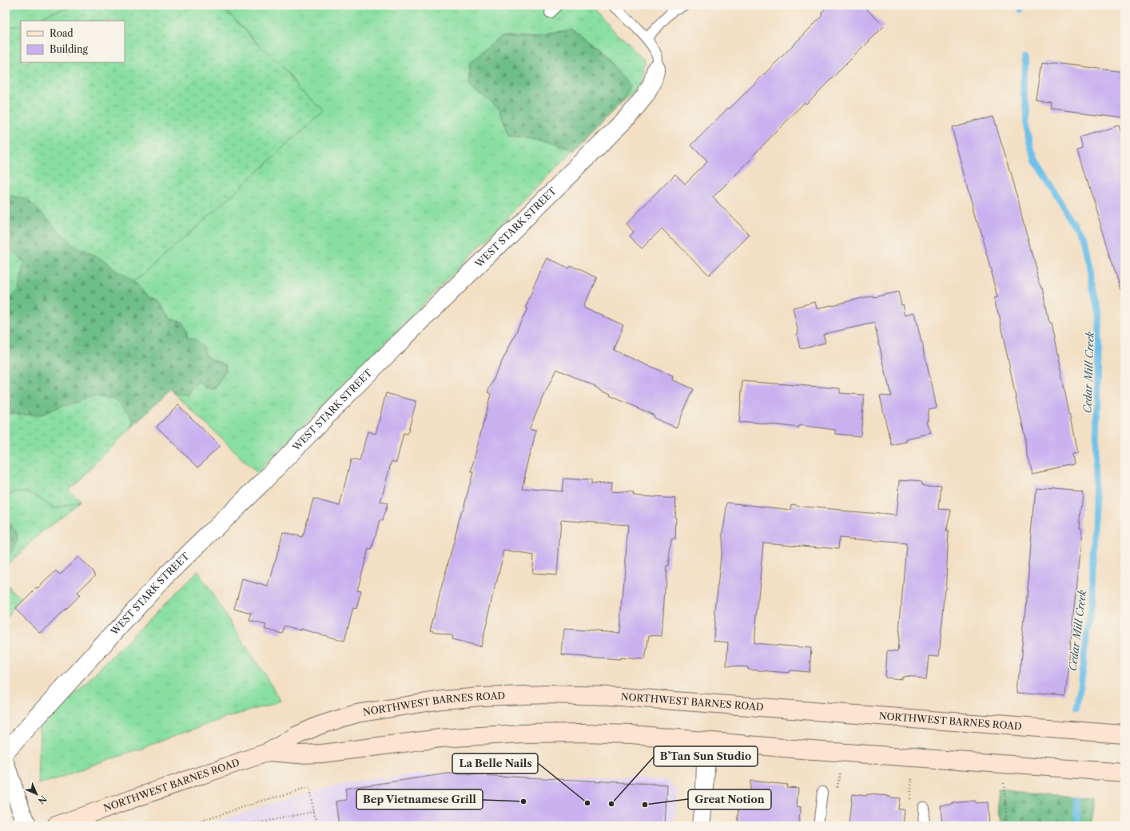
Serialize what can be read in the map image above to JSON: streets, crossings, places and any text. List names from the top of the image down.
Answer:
{
  "streets": {
    "main road": ["NORTHWEST BARNES ROAD"],
    "street": ["WEST STARK STREET"]
  },
  "water": ["Cedar Mill Creek"],
  "places": [
    "Bep Vietnamese Grill",
    "La Belle Nails",
    "B’Tan Sun Studio",
    "Great Notion"
  ],
  "legend": ["Road", "Building"],
  "north": "bottom right"
}
